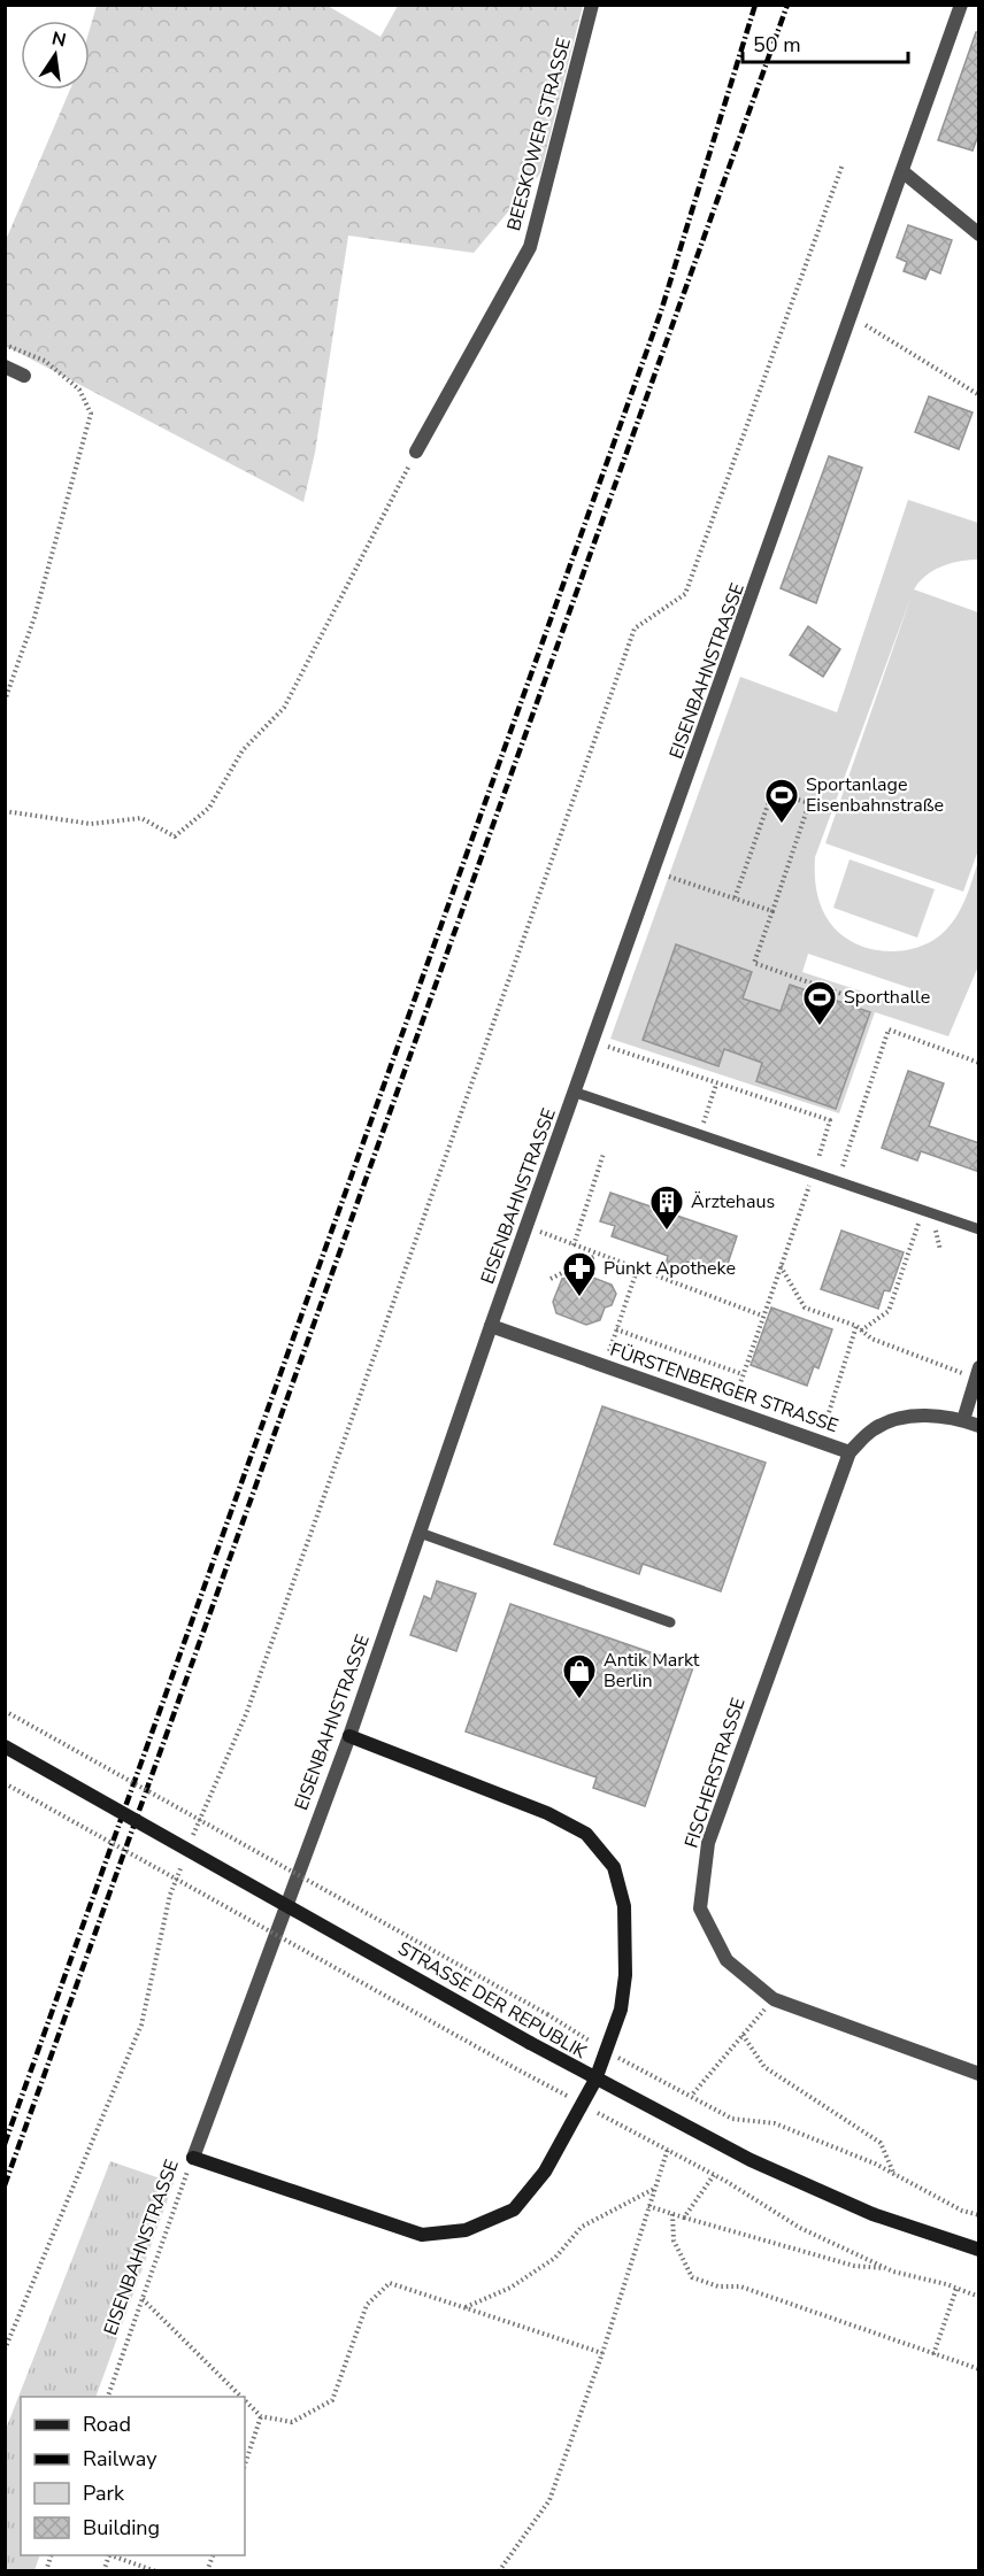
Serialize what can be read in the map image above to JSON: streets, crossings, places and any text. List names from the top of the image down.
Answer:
{
  "streets": {
    "main road": ["STRASSE DER REPUBLIK"],
    "street": [
      "BEESKOWER STRASSE",
      "EISENBAHNSTRASSE",
      "FÜRSTENBERGER STRASSE",
      "FISCHERSTRASSE"
    ]
  },
  "crossings": [
    ["EISENBAHNSTRASSE", "FÜRSTENBERGER STRASSE"],
    ["FÜRSTENBERGER STRASSE", "FISCHERSTRASSE"]
  ],
  "places": {
    "sports": ["Sportanlage Eisenbahnstraße", "Sporthalle"],
    "building": ["Ärztehaus"],
    "pharmacy": ["Punkt Apotheke"],
    "shop": ["Antik Markt Berlin"]
  },
  "legend": [
    "Road",
    "Railway",
    "Park",
    "Building"
  ],
  "scale_bar": "50 m",
  "north": "top"
}
